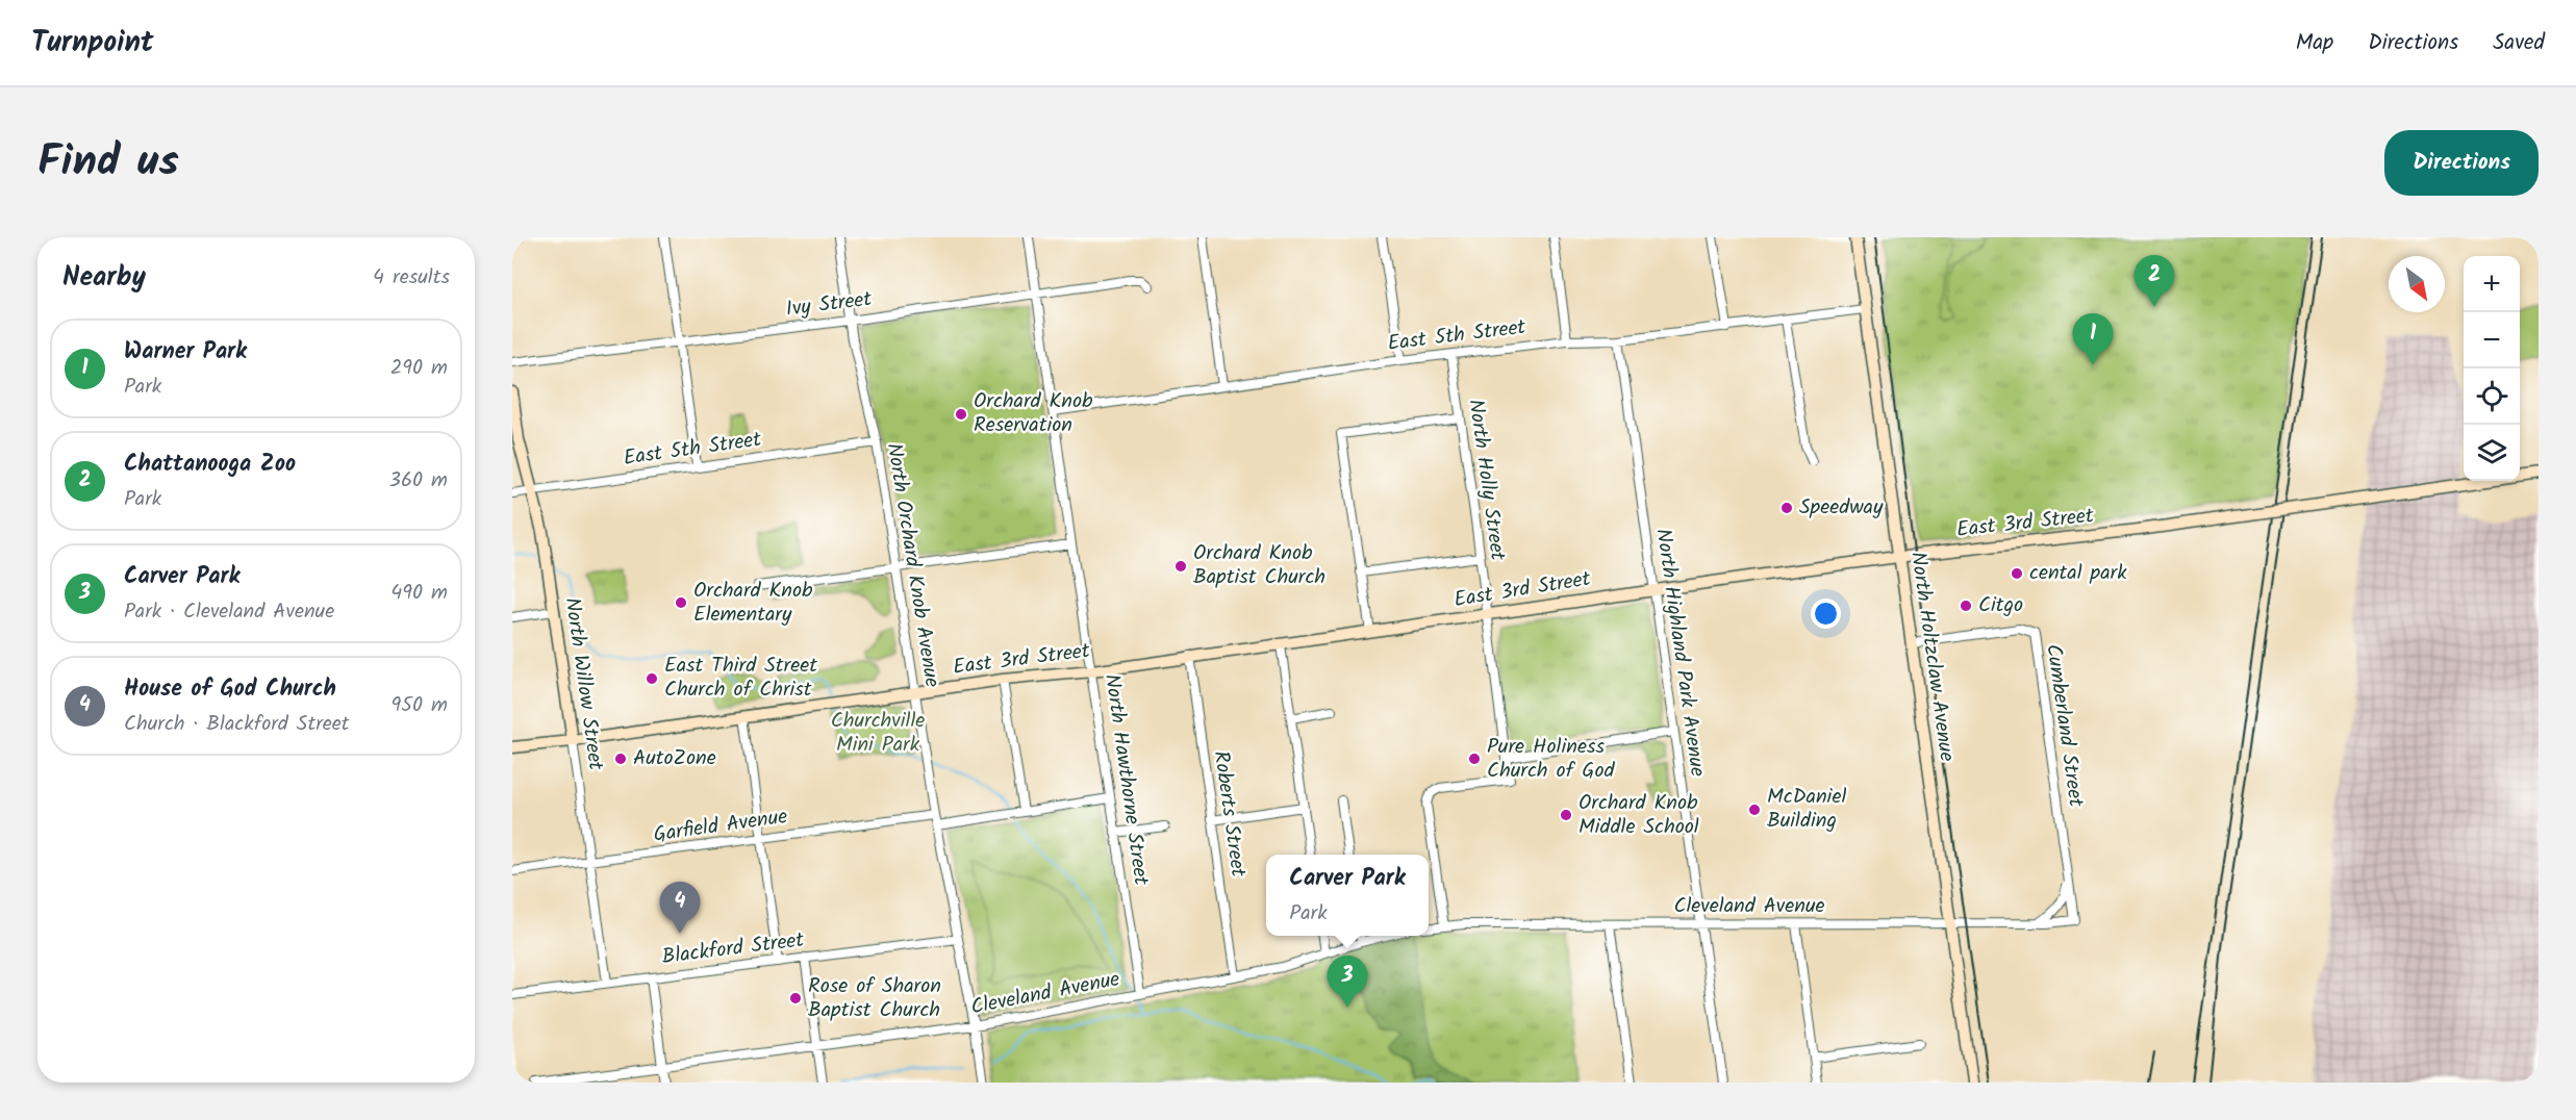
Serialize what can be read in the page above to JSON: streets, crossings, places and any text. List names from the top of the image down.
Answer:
{
  "streets": {
    "main road": ["East 3rd Street", "North Holtzclaw Avenue", "North Willow Street"],
    "street": [
      "Ivy Street",
      "East 5th Street",
      "North Holly Street",
      "North Orchard Knob Avenue",
      "North Highland Park Avenue",
      "Cumberland Street",
      "North Hawthorne Street",
      "Roberts Street",
      "Garfield Avenue",
      "Cleveland Avenue",
      "Blackford Street"
    ]
  },
  "crossings": [
    ["Ivy Street", "North Orchard Knob Avenue"],
    ["Ivy Street", "North Hawthorne Street"],
    ["East 5th Street", "North Holly Street"],
    ["East 5th Street", "North Orchard Knob Avenue"],
    ["East 5th Street", "North Highland Park Avenue"],
    ["East 5th Street", "North Holtzclaw Avenue"],
    ["East 5th Street", "North Willow Street"],
    ["East 5th Street", "North Hawthorne Street"],
    ["North Holly Street", "East 3rd Street"],
    ["East 3rd Street", "North Orchard Knob Avenue"],
    ["East 3rd Street", "North Highland Park Avenue"],
    ["East 3rd Street", "North Holtzclaw Avenue"],
    ["East 3rd Street", "North Willow Street"],
    ["East 3rd Street", "North Hawthorne Street"],
    ["East 3rd Street", "Roberts Street"],
    ["North Orchard Knob Avenue", "Garfield Avenue"],
    ["North Orchard Knob Avenue", "Cleveland Avenue"],
    ["North Orchard Knob Avenue", "Blackford Street"],
    ["North Highland Park Avenue", "Cleveland Avenue"],
    ["North Holtzclaw Avenue", "Cumberland Street"],
    ["North Holtzclaw Avenue", "Cleveland Avenue"],
    ["North Willow Street", "Garfield Avenue"],
    ["North Willow Street", "Blackford Street"],
    ["Cumberland Street", "Cleveland Avenue"],
    ["North Hawthorne Street", "Cleveland Avenue"],
    ["Roberts Street", "Cleveland Avenue"]
  ],
  "parks": ["Churchville Mini Park"],
  "places": [
    "Orchard Knob Reservation",
    "Speedway",
    "Orchard Knob Baptist Church",
    "cental park",
    "Orchard Knob Elementary",
    "Citgo",
    "East Third Street Church of Christ",
    "AutoZone",
    "Pure Holiness Church of God",
    "McDaniel Building",
    "Orchard Knob Middle School",
    "Rose of Sharon Baptist Church"
  ],
  "north": "bottom right",
  "page": {
    "header": "Turnpoint",
    "nav": ["Map", "Directions", "Saved"],
    "title": "Find us",
    "buttons": "Directions",
    "heading": ["Nearby", "4 results"],
    "pins": [
      "2",
      "1",
      "4",
      "3"
    ],
    "map_buttons": ["+", "−"],
    "list": [
      {
        "mark": "1",
        "name": "Warner Park",
        "note": "Park",
        "value": "290 m"
      },
      {
        "mark": "2",
        "name": "Chattanooga Zoo",
        "note": "Park",
        "value": "360 m"
      },
      {
        "mark": "3",
        "name": "Carver Park",
        "note": "Park · Cleveland Avenue",
        "value": "490 m"
      },
      {
        "mark": "4",
        "name": "House of God Church",
        "note": "Church · Blackford Street",
        "value": "950 m"
      }
    ],
    "popup": ["Carver Park", "Park"]
  }
}
